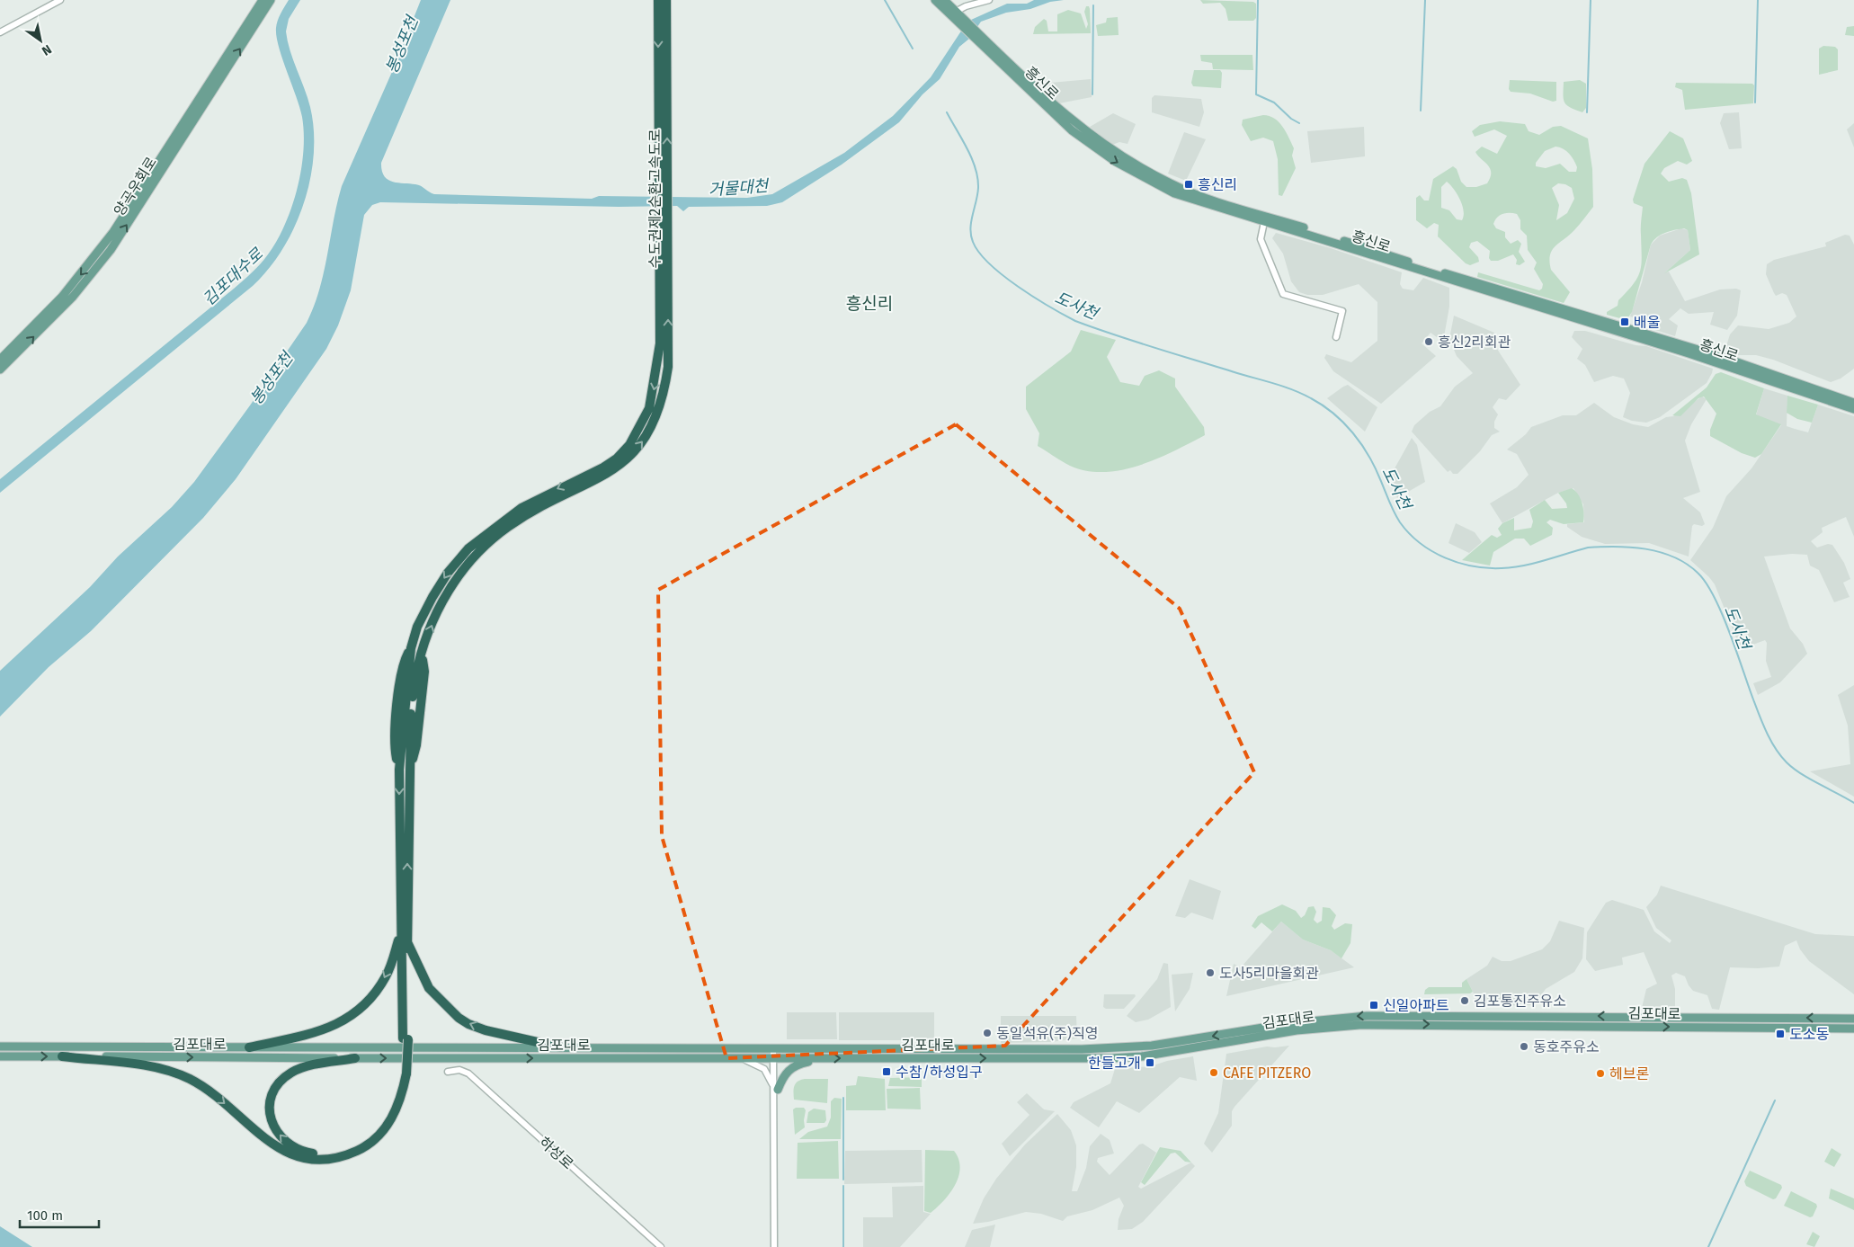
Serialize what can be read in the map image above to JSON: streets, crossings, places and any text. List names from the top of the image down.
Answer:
{
  "streets": {
    "highway": ["수도권제2순환고속도로"],
    "main road": ["흥신로", "양곡우회로", "김포대로"],
    "street": ["하성로"]
  },
  "districts": ["흥신리"],
  "water": [
    "봉성포천",
    "거물대천",
    "김포대수로",
    "도사천"
  ],
  "places": {
    "transit": [
      "흥신리",
      "배울",
      "신일아파트",
      "도소동",
      "한들고개",
      "수참/하성입구"
    ],
    "other": [
      "흥신2리회관",
      "도사5리마을회관",
      "김포통진주유소",
      "동일석유(주)직영",
      "동호주유소",
      "CAFE PITZERO",
      "헤브론"
    ]
  },
  "scale_bar": "100 m",
  "north": "bottom right"
}
